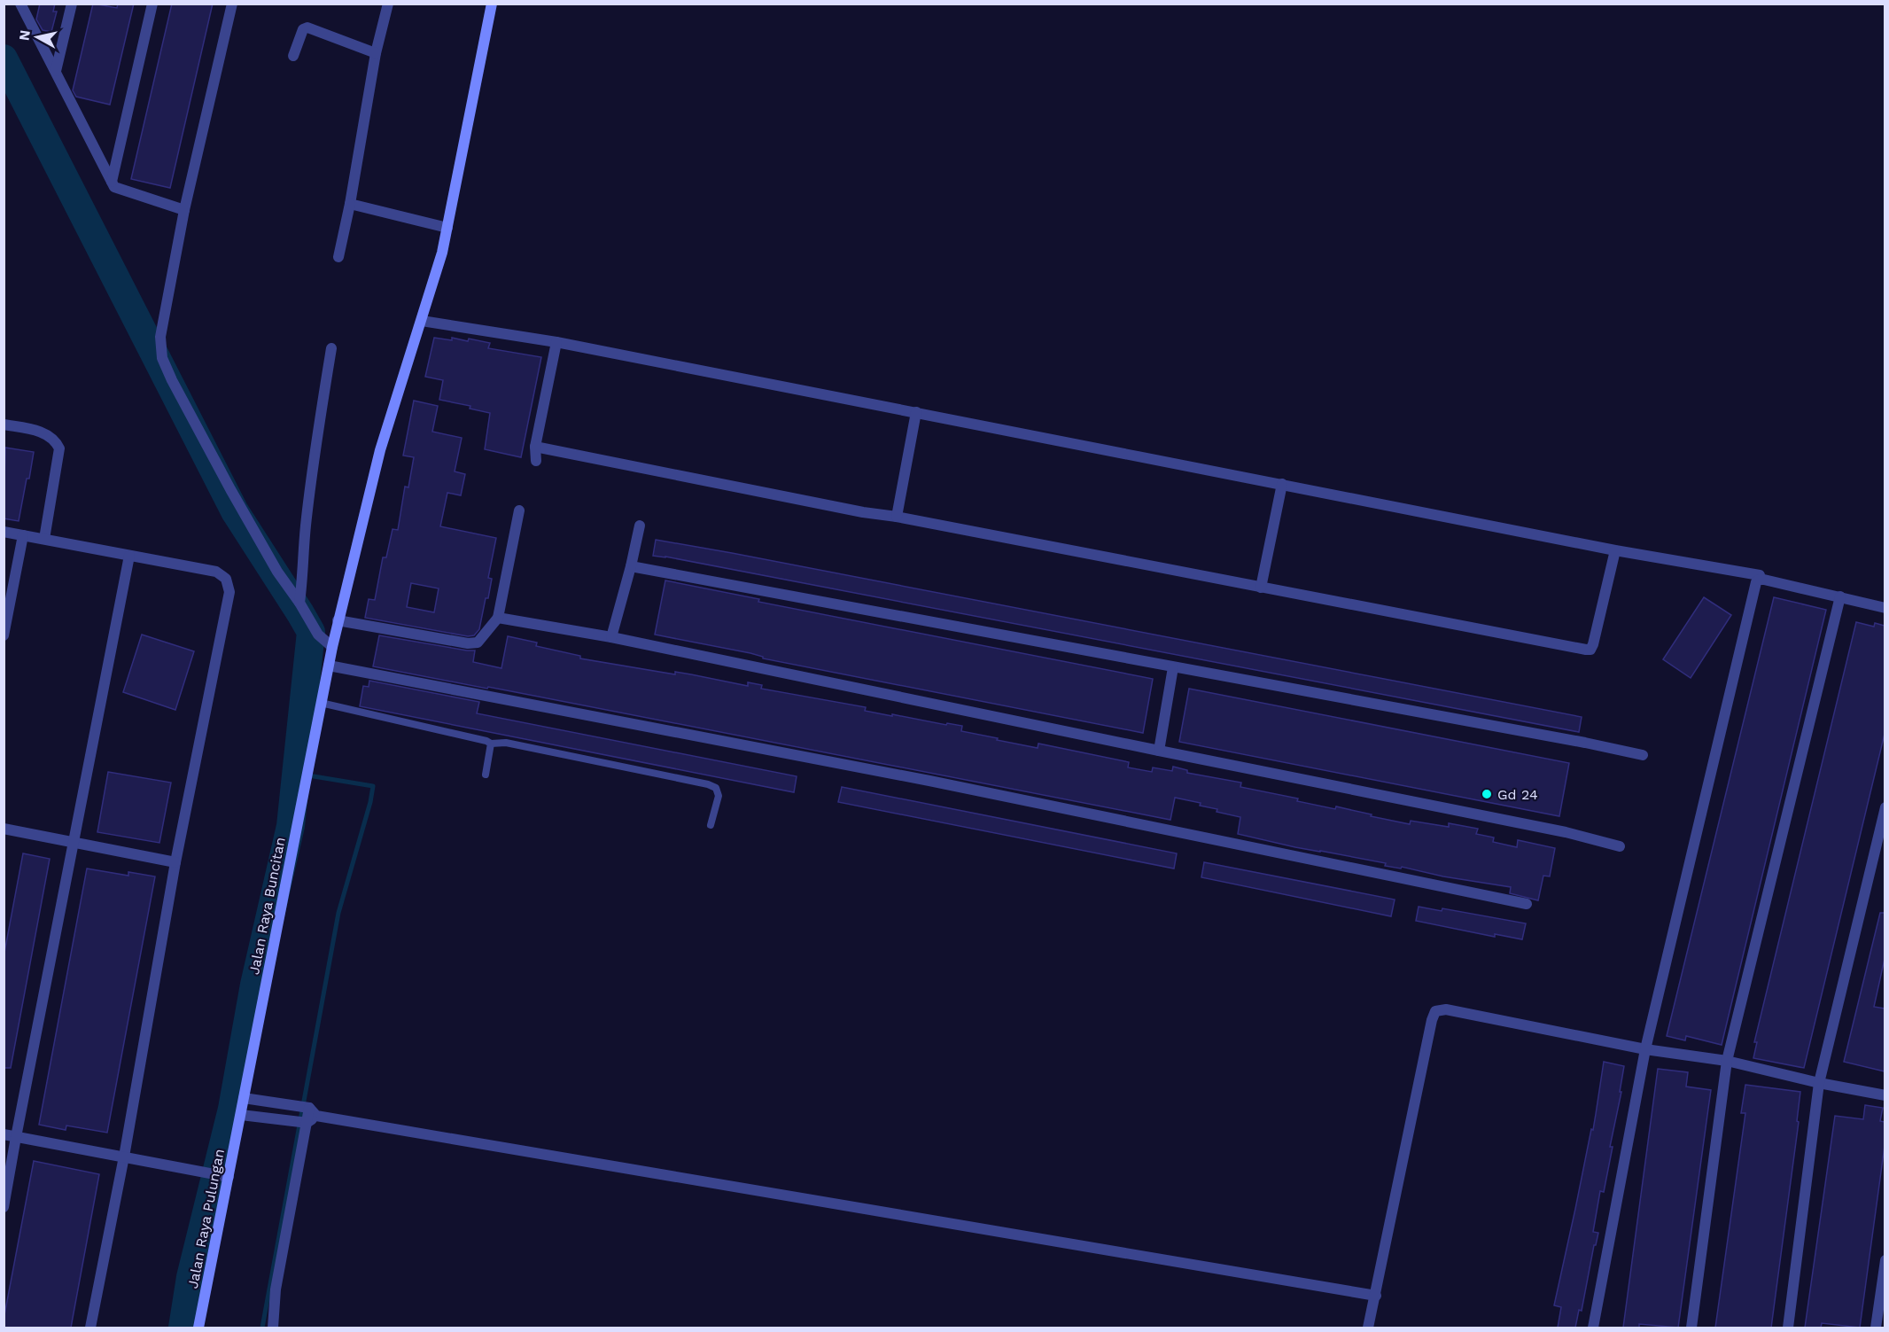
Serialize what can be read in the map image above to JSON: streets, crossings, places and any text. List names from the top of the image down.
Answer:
{
  "streets": {
    "street": ["Jalan Raya Buncitan", "Jalan Raya Pulungan"]
  },
  "crossings": [
    ["Jalan Raya Buncitan", "Jalan Raya Pulungan"]
  ],
  "places": ["Gd 24"],
  "north": "left"
}
